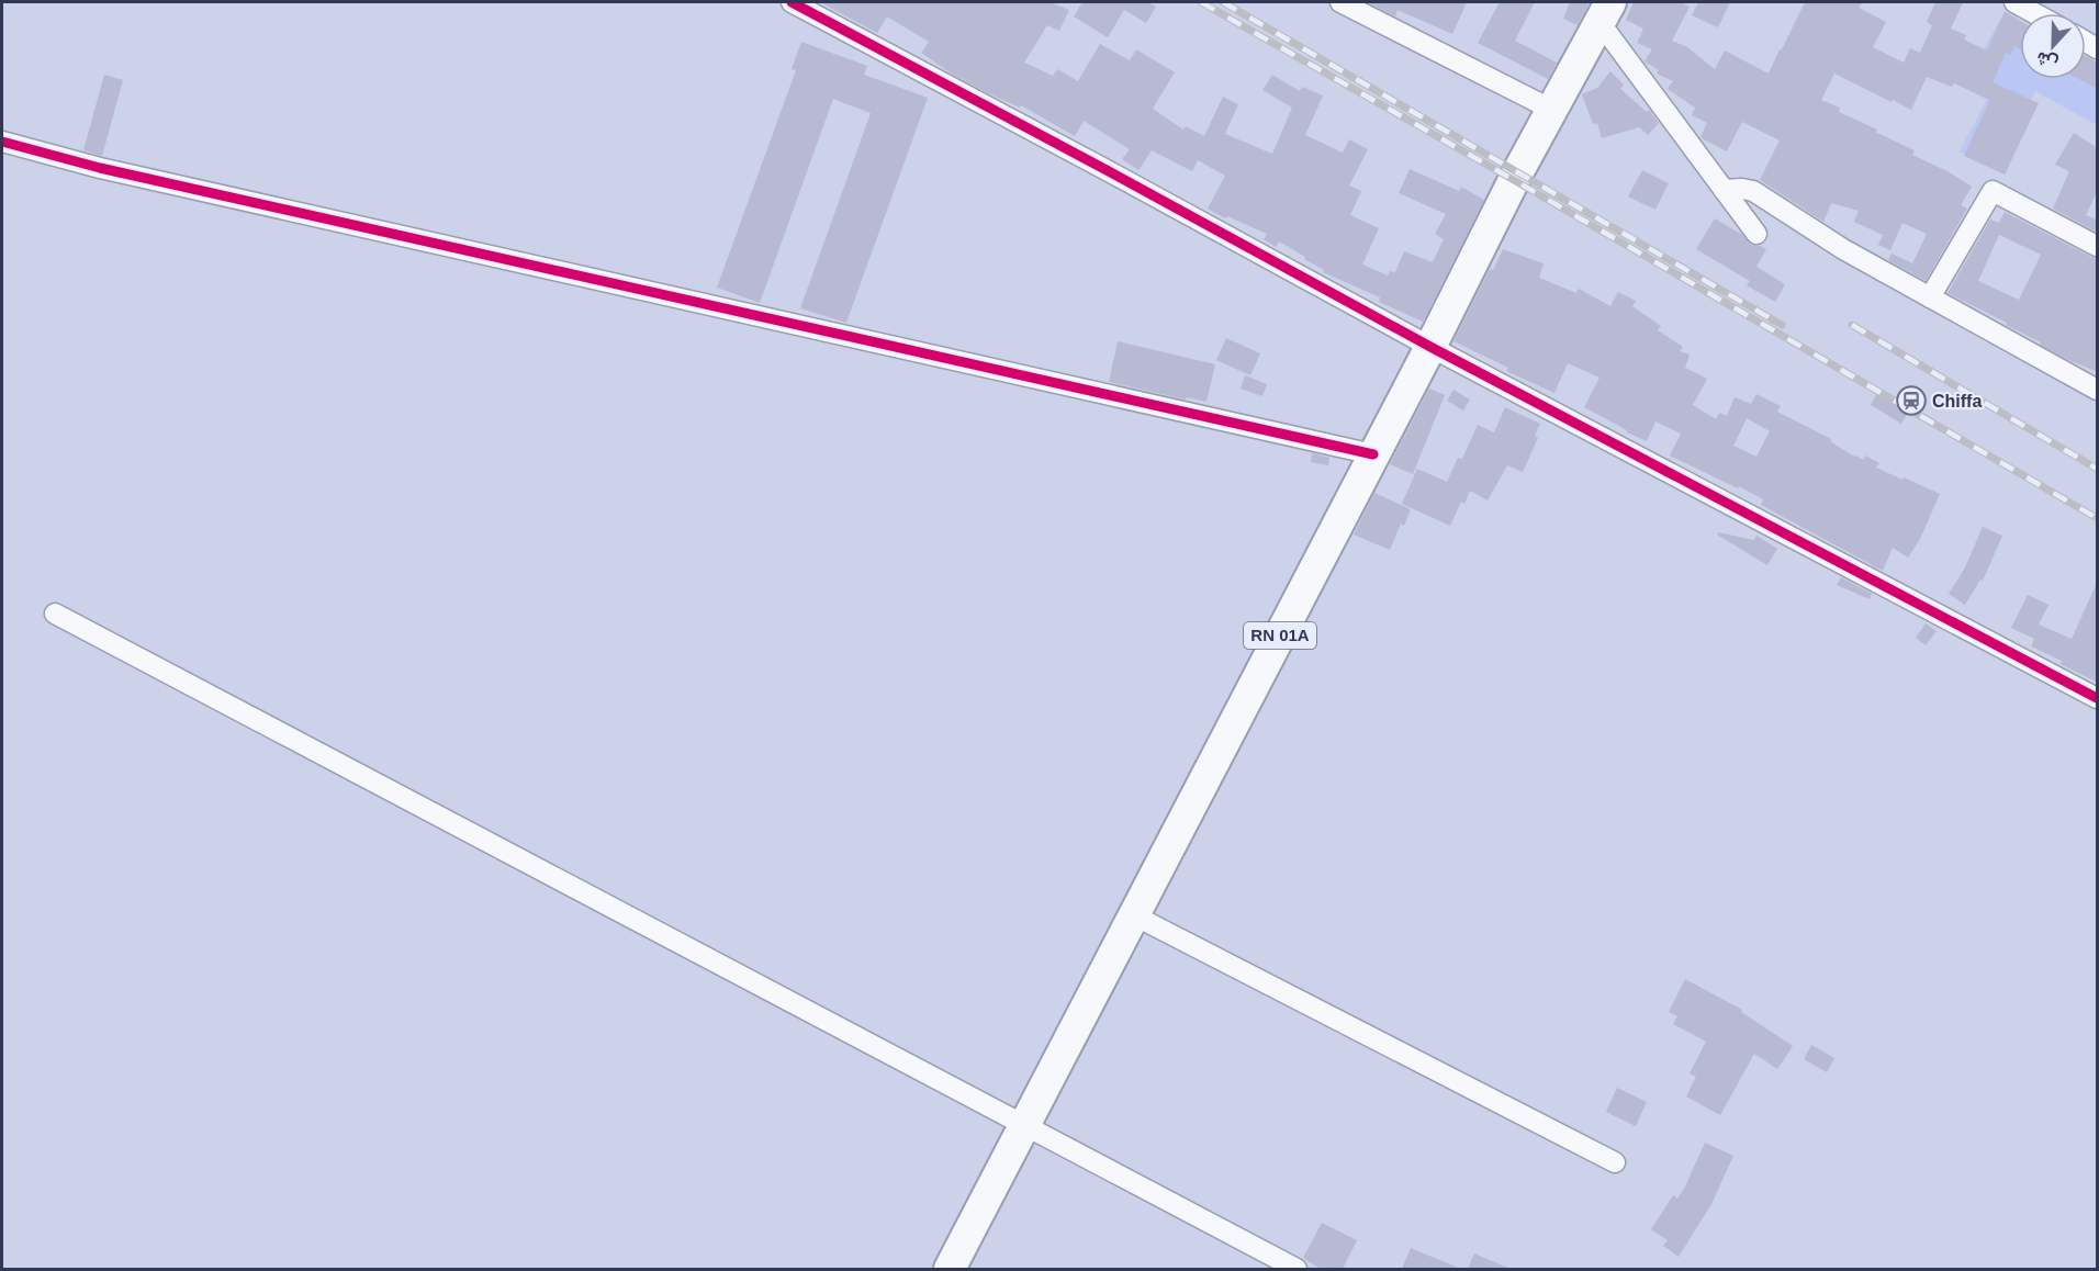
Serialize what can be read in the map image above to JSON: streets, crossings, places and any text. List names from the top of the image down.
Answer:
{
  "streets": {
    "main road": ["RN 01A"]
  },
  "places": {
    "station": ["Chiffa"]
  },
  "north": "bottom"
}
